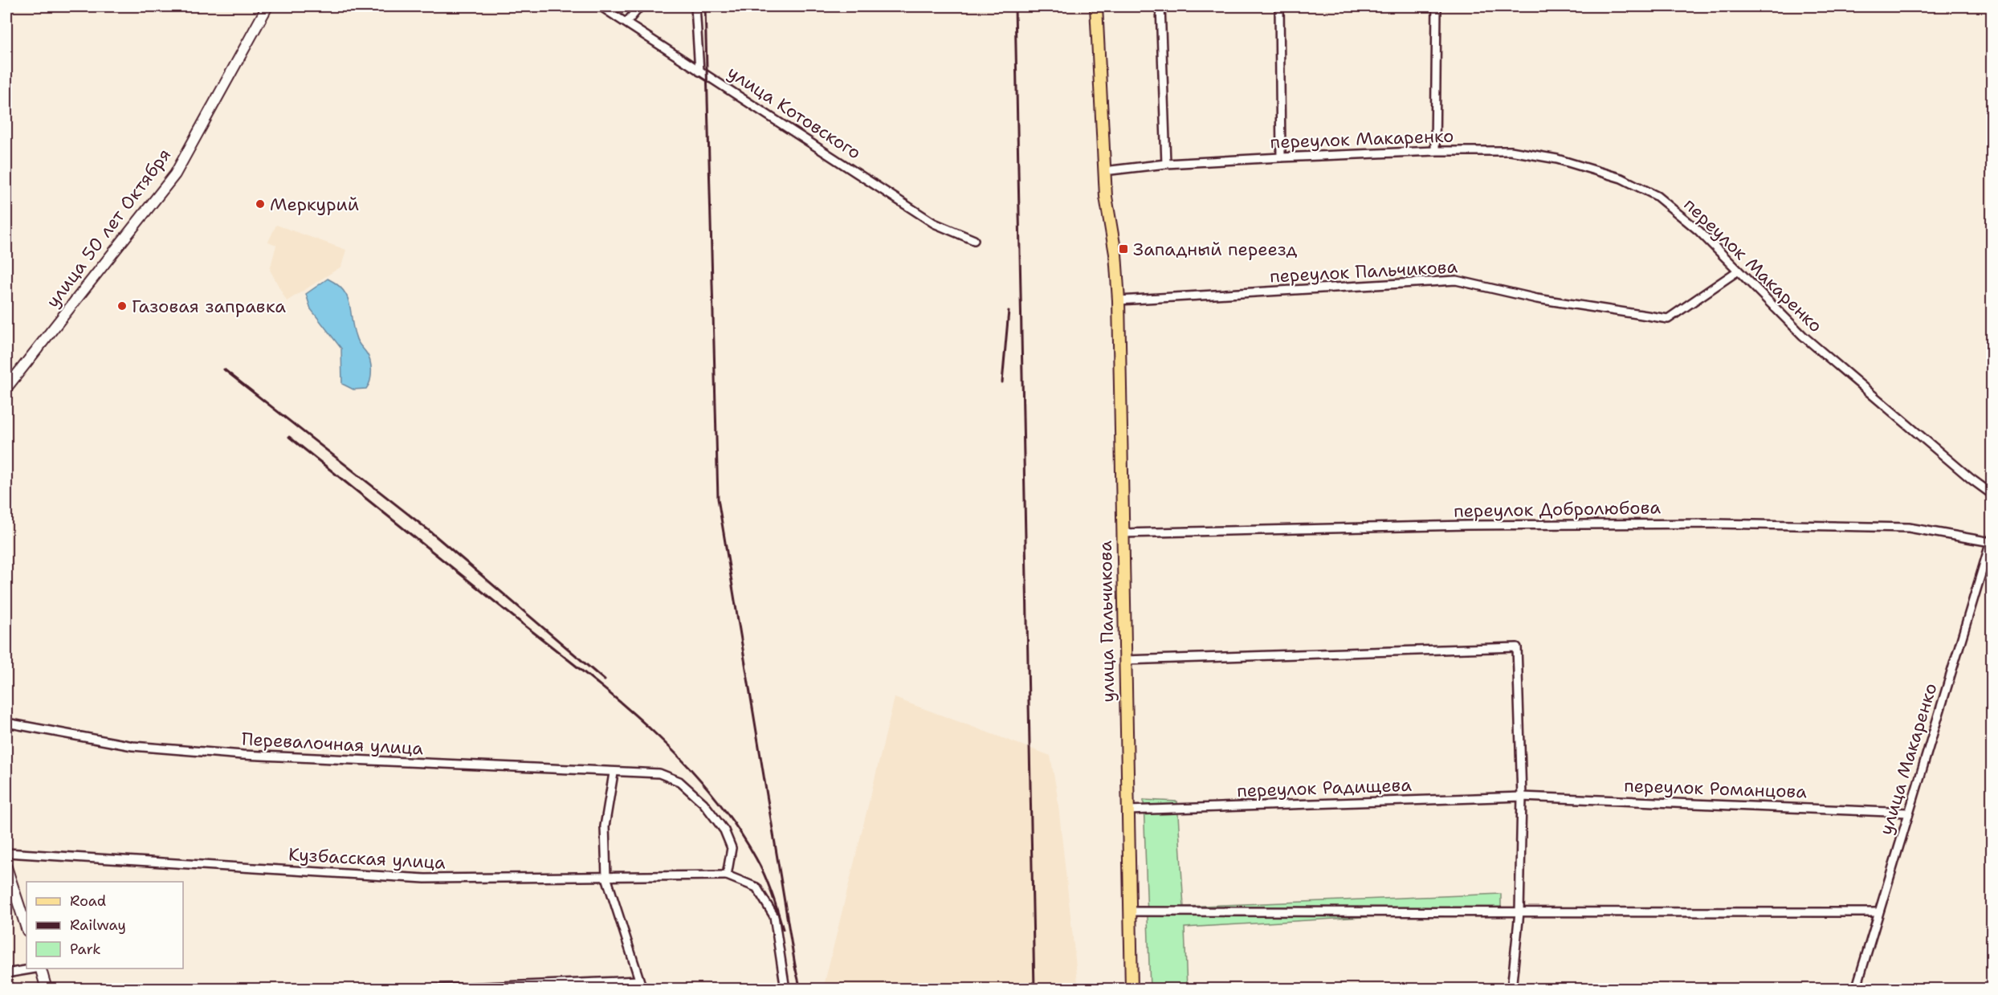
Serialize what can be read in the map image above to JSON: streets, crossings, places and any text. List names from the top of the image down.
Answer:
{
  "streets": {
    "main road": ["улица 50 лет Октября", "улица Пальчикова"],
    "street": [
      "улица Котовского",
      "переулок Макаренко",
      "переулок Пальчикова",
      "переулок Добролюбова",
      "Перевалочная улица",
      "улица Макаренко",
      "переулок Радищева",
      "переулок Романцова",
      "Кузбасская улица"
    ]
  },
  "crossings": [
    ["переулок Макаренко", "переулок Пальчикова"],
    ["переулок Макаренко", "улица Пальчикова"],
    ["переулок Пальчикова", "улица Пальчикова"],
    ["переулок Добролюбова", "улица Пальчикова"],
    ["переулок Добролюбова", "улица Макаренко"],
    ["улица Пальчикова", "переулок Радищева"],
    ["Перевалочная улица", "Кузбасская улица"],
    ["улица Макаренко", "переулок Романцова"],
    ["переулок Радищева", "переулок Романцова"]
  ],
  "places": {
    "other": ["Меркурий", "Газовая заправка"],
    "transit": ["Западный переезд"]
  },
  "legend": ["Road", "Railway", "Park"]
}
